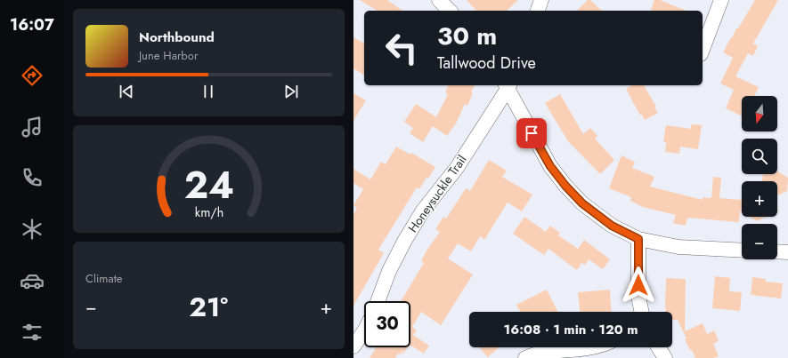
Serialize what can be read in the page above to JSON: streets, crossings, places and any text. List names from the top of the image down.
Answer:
{
  "streets": {
    "street": ["Honeysuckle Trail"]
  },
  "north": "bottom",
  "page": {
    "tabs": "16:07",
    "turn": ["30 m", "Tallwood Drive"],
    "song": ["Northbound", "June Harbor"],
    "map_buttons": ["+", "−"],
    "tile": "Climate",
    "heat": ["−", "21°", "+"],
    "limit": "30",
    "trip": "16:08 · 1 min · 120 m",
    "gauge": ["24", "km/h"]
  }
}
